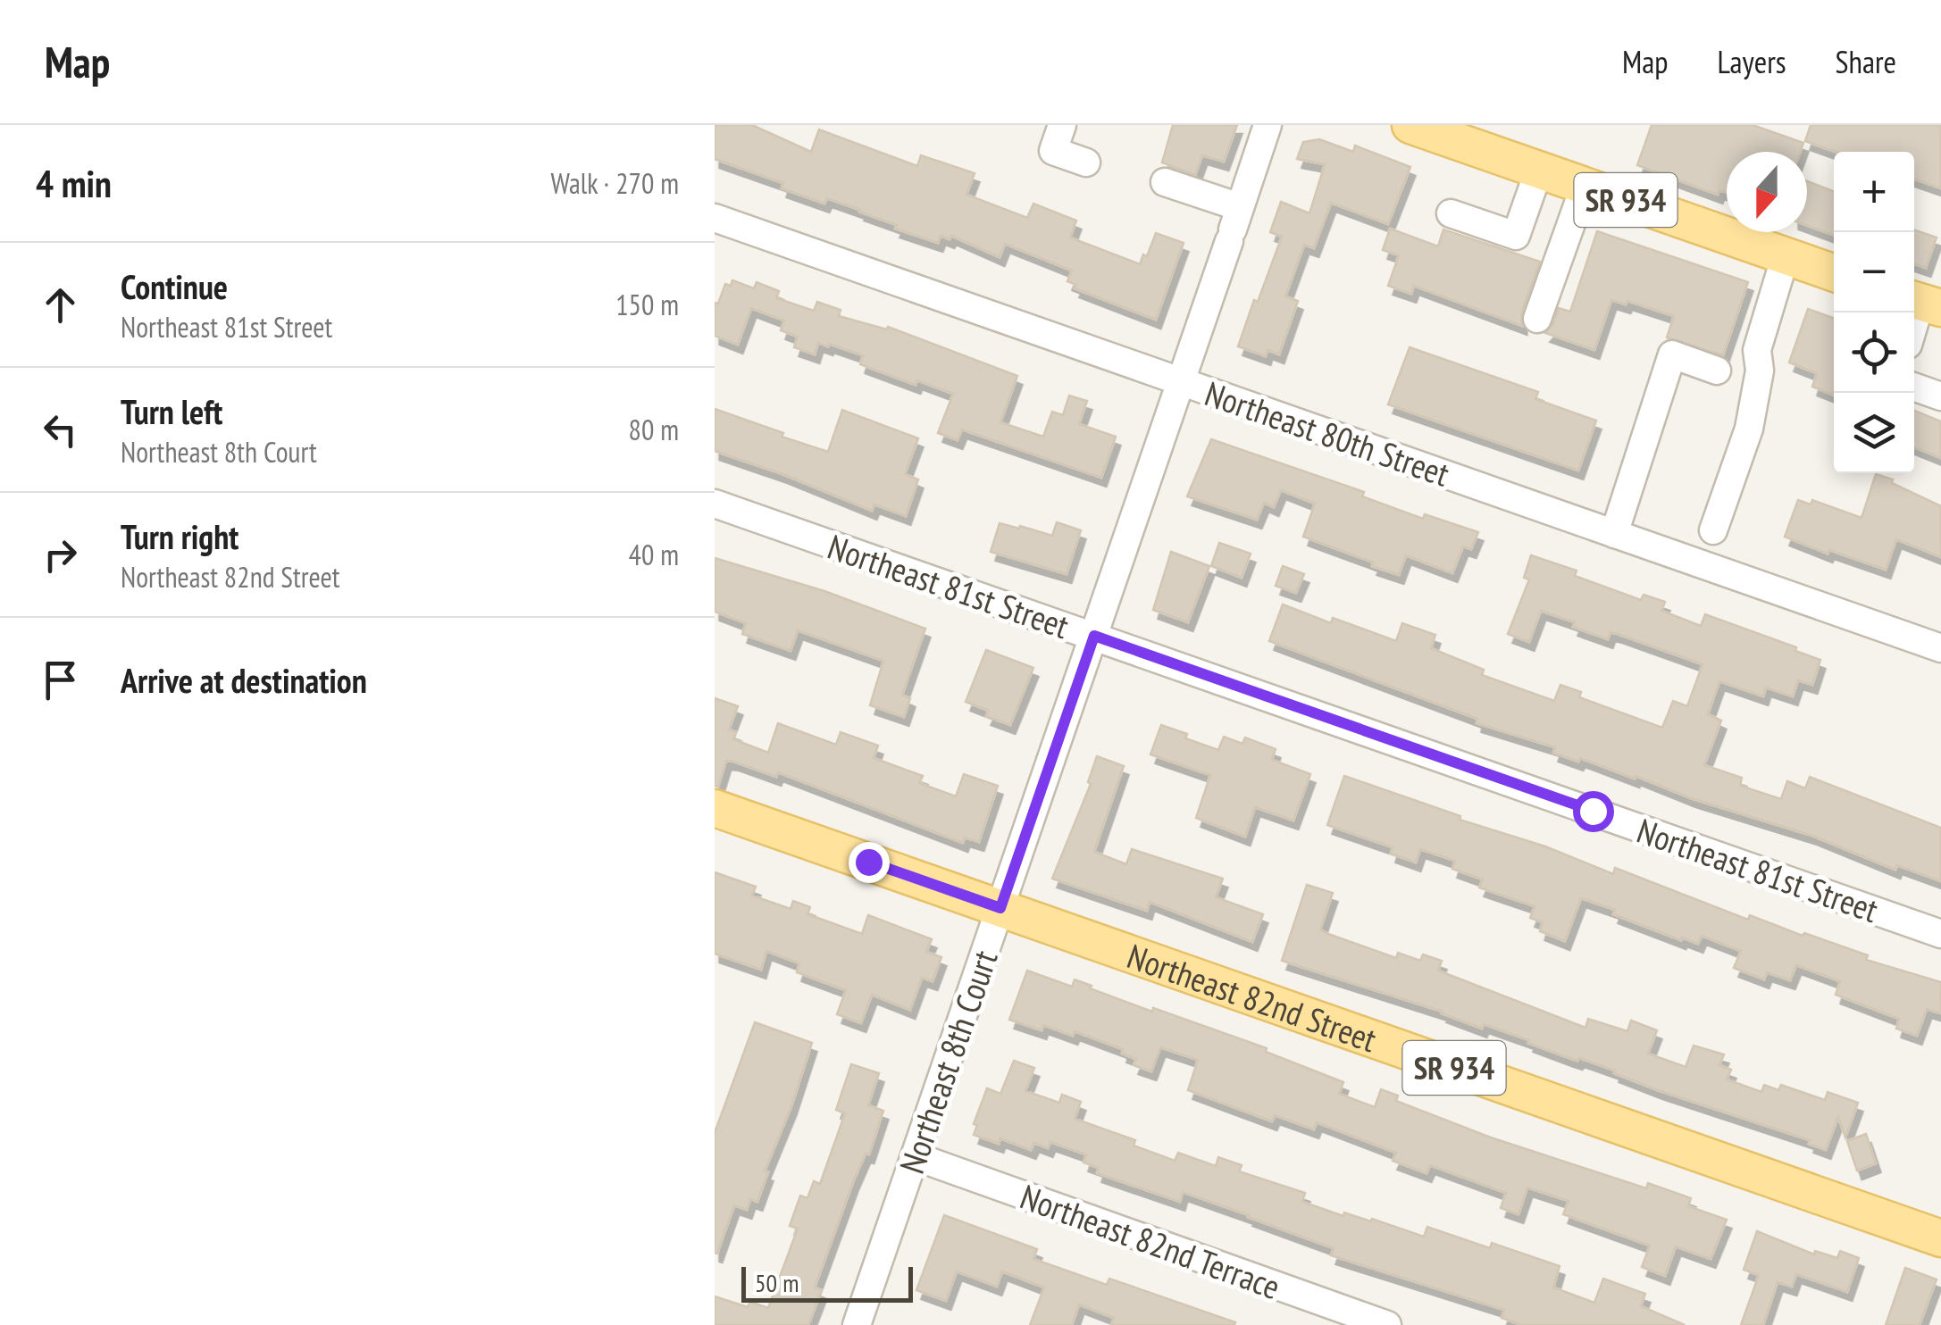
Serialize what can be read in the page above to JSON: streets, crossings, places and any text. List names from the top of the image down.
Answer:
{
  "streets": {
    "main road": ["SR 934", "Northeast 82nd Street"],
    "street": [
      "Northeast 80th Street",
      "Northeast 81st Street",
      "Northeast 8th Court",
      "Northeast 82nd Terrace"
    ]
  },
  "crossings": [
    ["Northeast 80th Street", "Northeast 8th Court"],
    ["Northeast 81st Street", "Northeast 8th Court"],
    ["Northeast 82nd Street", "Northeast 8th Court"],
    ["Northeast 8th Court", "Northeast 82nd Terrace"]
  ],
  "scale_bar": "50 m",
  "north": "bottom",
  "page": {
    "header": "Map",
    "nav": ["Map", "Layers", "Share"],
    "heading": ["4 min", "Walk · 270 m"],
    "map_buttons": ["+", "−"],
    "list": [
      ["Continue", "Northeast 81st Street", "150 m"],
      ["Turn left", "Northeast 8th Court", "80 m"],
      ["Turn right", "Northeast 82nd Street", "40 m"],
      "Arrive at destination"
    ],
    "scale": "50 m"
  }
}
